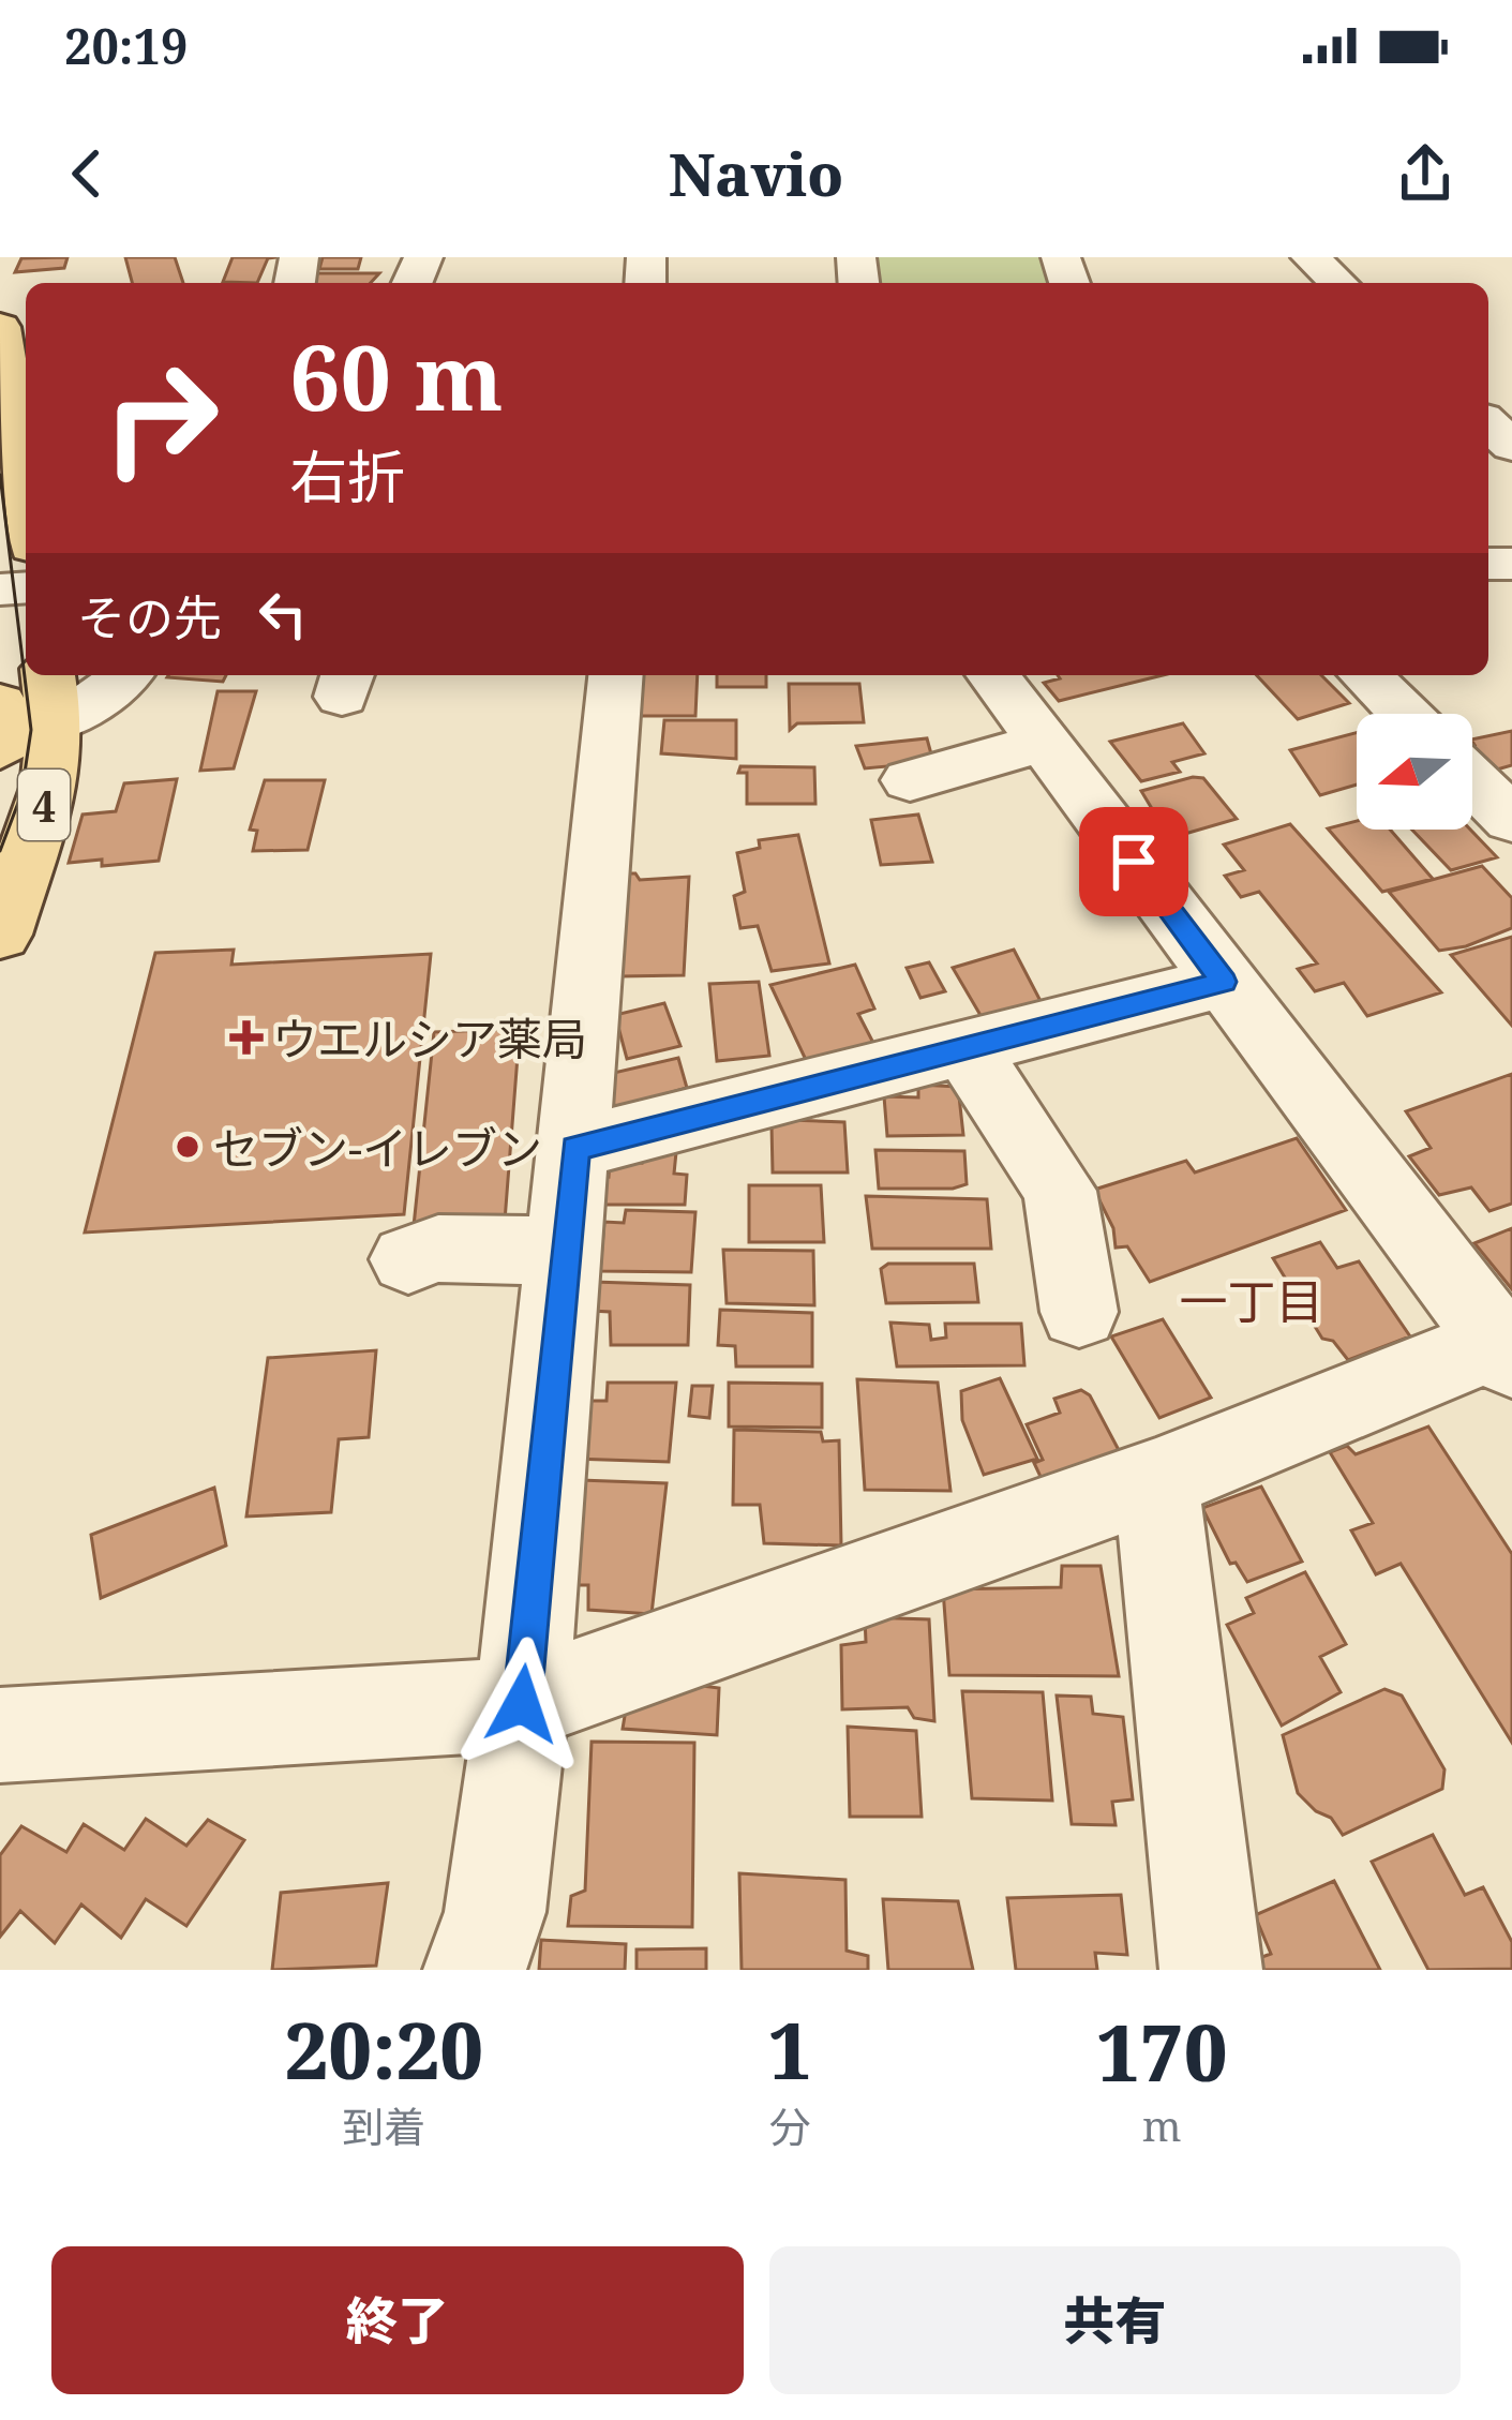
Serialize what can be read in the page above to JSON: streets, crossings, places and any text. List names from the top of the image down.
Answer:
{
  "streets": {
    "main road": ["4"]
  },
  "districts": ["一丁目"],
  "places": {
    "health": ["ウエルシア薬局"],
    "other": ["セブン-イレブン"]
  },
  "north": "left",
  "page": {
    "status": "20:19",
    "header": "Navio",
    "turn": ["60 m", "右折"],
    "then": "その先",
    "eta": [
      "20:20",
      "到着",
      "1",
      "分",
      "170",
      "m"
    ],
    "buttons": ["終了", "共有"]
  }
}
